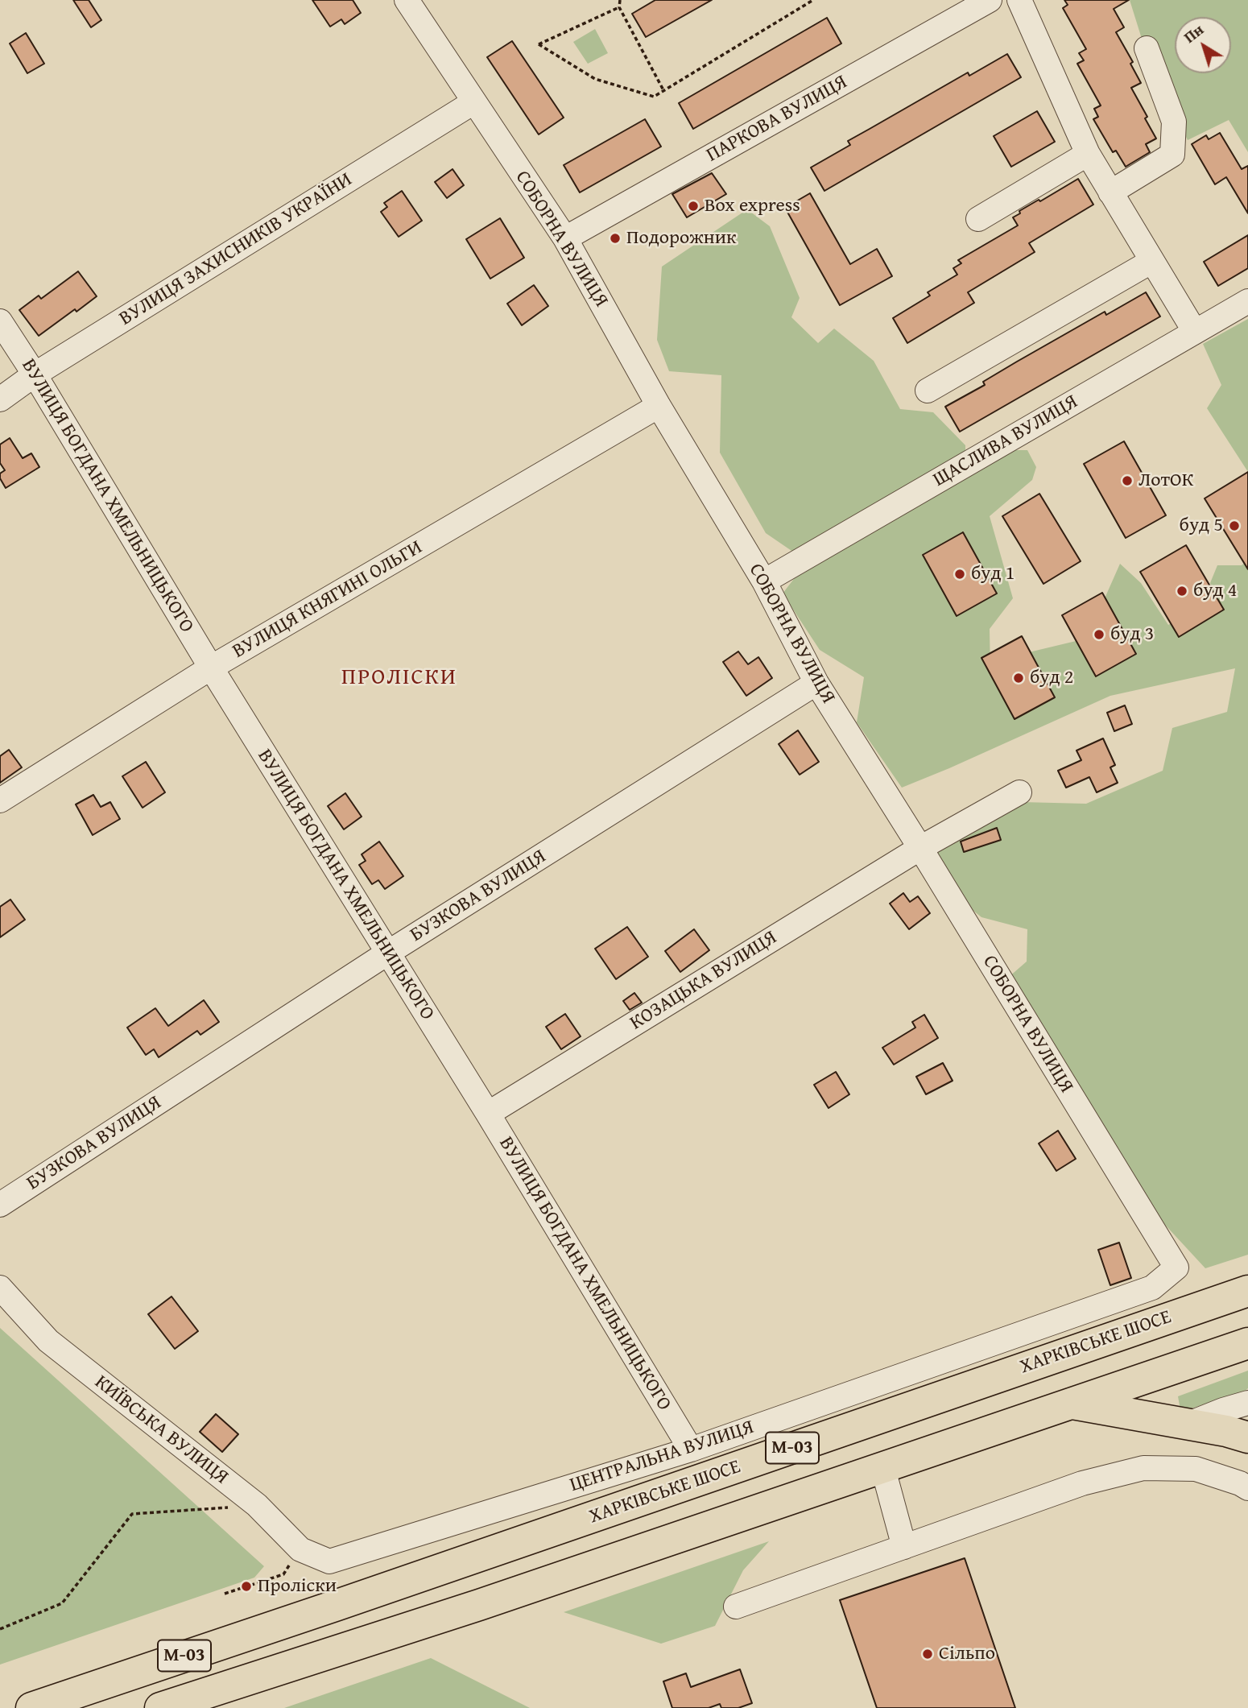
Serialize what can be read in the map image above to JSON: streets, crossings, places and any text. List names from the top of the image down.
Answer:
{
  "streets": {
    "highway": ["ХАРКІВСЬКЕ ШОСЕ", "М-03"],
    "street": [
      "ПАРКОВА ВУЛИЦЯ",
      "СОБОРНА ВУЛИЦЯ",
      "ВУЛИЦЯ ЗАХИСНИКІВ УКРАЇНИ",
      "ЩАСЛИВА ВУЛИЦЯ",
      "ВУЛИЦЯ БОГДАНА ХМЕЛЬНИЦЬКОГО",
      "ВУЛИЦЯ КНЯГИНІ ОЛЬГИ",
      "БУЗКОВА ВУЛИЦЯ",
      "КОЗАЦЬКА ВУЛИЦЯ",
      "КИЇВСЬКА ВУЛИЦЯ",
      "ЦЕНТРАЛЬНА ВУЛИЦЯ"
    ]
  },
  "crossings": [
    ["ПАРКОВА ВУЛИЦЯ", "СОБОРНА ВУЛИЦЯ"],
    ["СОБОРНА ВУЛИЦЯ", "ВУЛИЦЯ ЗАХИСНИКІВ УКРАЇНИ"],
    ["СОБОРНА ВУЛИЦЯ", "ЩАСЛИВА ВУЛИЦЯ"],
    ["СОБОРНА ВУЛИЦЯ", "ВУЛИЦЯ КНЯГИНІ ОЛЬГИ"],
    ["СОБОРНА ВУЛИЦЯ", "БУЗКОВА ВУЛИЦЯ"],
    ["СОБОРНА ВУЛИЦЯ", "КОЗАЦЬКА ВУЛИЦЯ"],
    ["СОБОРНА ВУЛИЦЯ", "ЦЕНТРАЛЬНА ВУЛИЦЯ"],
    ["ВУЛИЦЯ ЗАХИСНИКІВ УКРАЇНИ", "ВУЛИЦЯ БОГДАНА ХМЕЛЬНИЦЬКОГО"],
    ["ВУЛИЦЯ БОГДАНА ХМЕЛЬНИЦЬКОГО", "ВУЛИЦЯ КНЯГИНІ ОЛЬГИ"],
    ["ВУЛИЦЯ БОГДАНА ХМЕЛЬНИЦЬКОГО", "БУЗКОВА ВУЛИЦЯ"],
    ["ВУЛИЦЯ БОГДАНА ХМЕЛЬНИЦЬКОГО", "КОЗАЦЬКА ВУЛИЦЯ"],
    ["ВУЛИЦЯ БОГДАНА ХМЕЛЬНИЦЬКОГО", "ЦЕНТРАЛЬНА ВУЛИЦЯ"],
    ["КИЇВСЬКА ВУЛИЦЯ", "ЦЕНТРАЛЬНА ВУЛИЦЯ"]
  ],
  "districts": ["ПРОЛІСКИ"],
  "places": [
    "Box express",
    "Подорожник",
    "ЛотОК",
    "буд 5",
    "буд 1",
    "буд 4",
    "буд 3",
    "буд 2",
    "Проліски",
    "Сільпо"
  ],
  "north": "top left"
}
